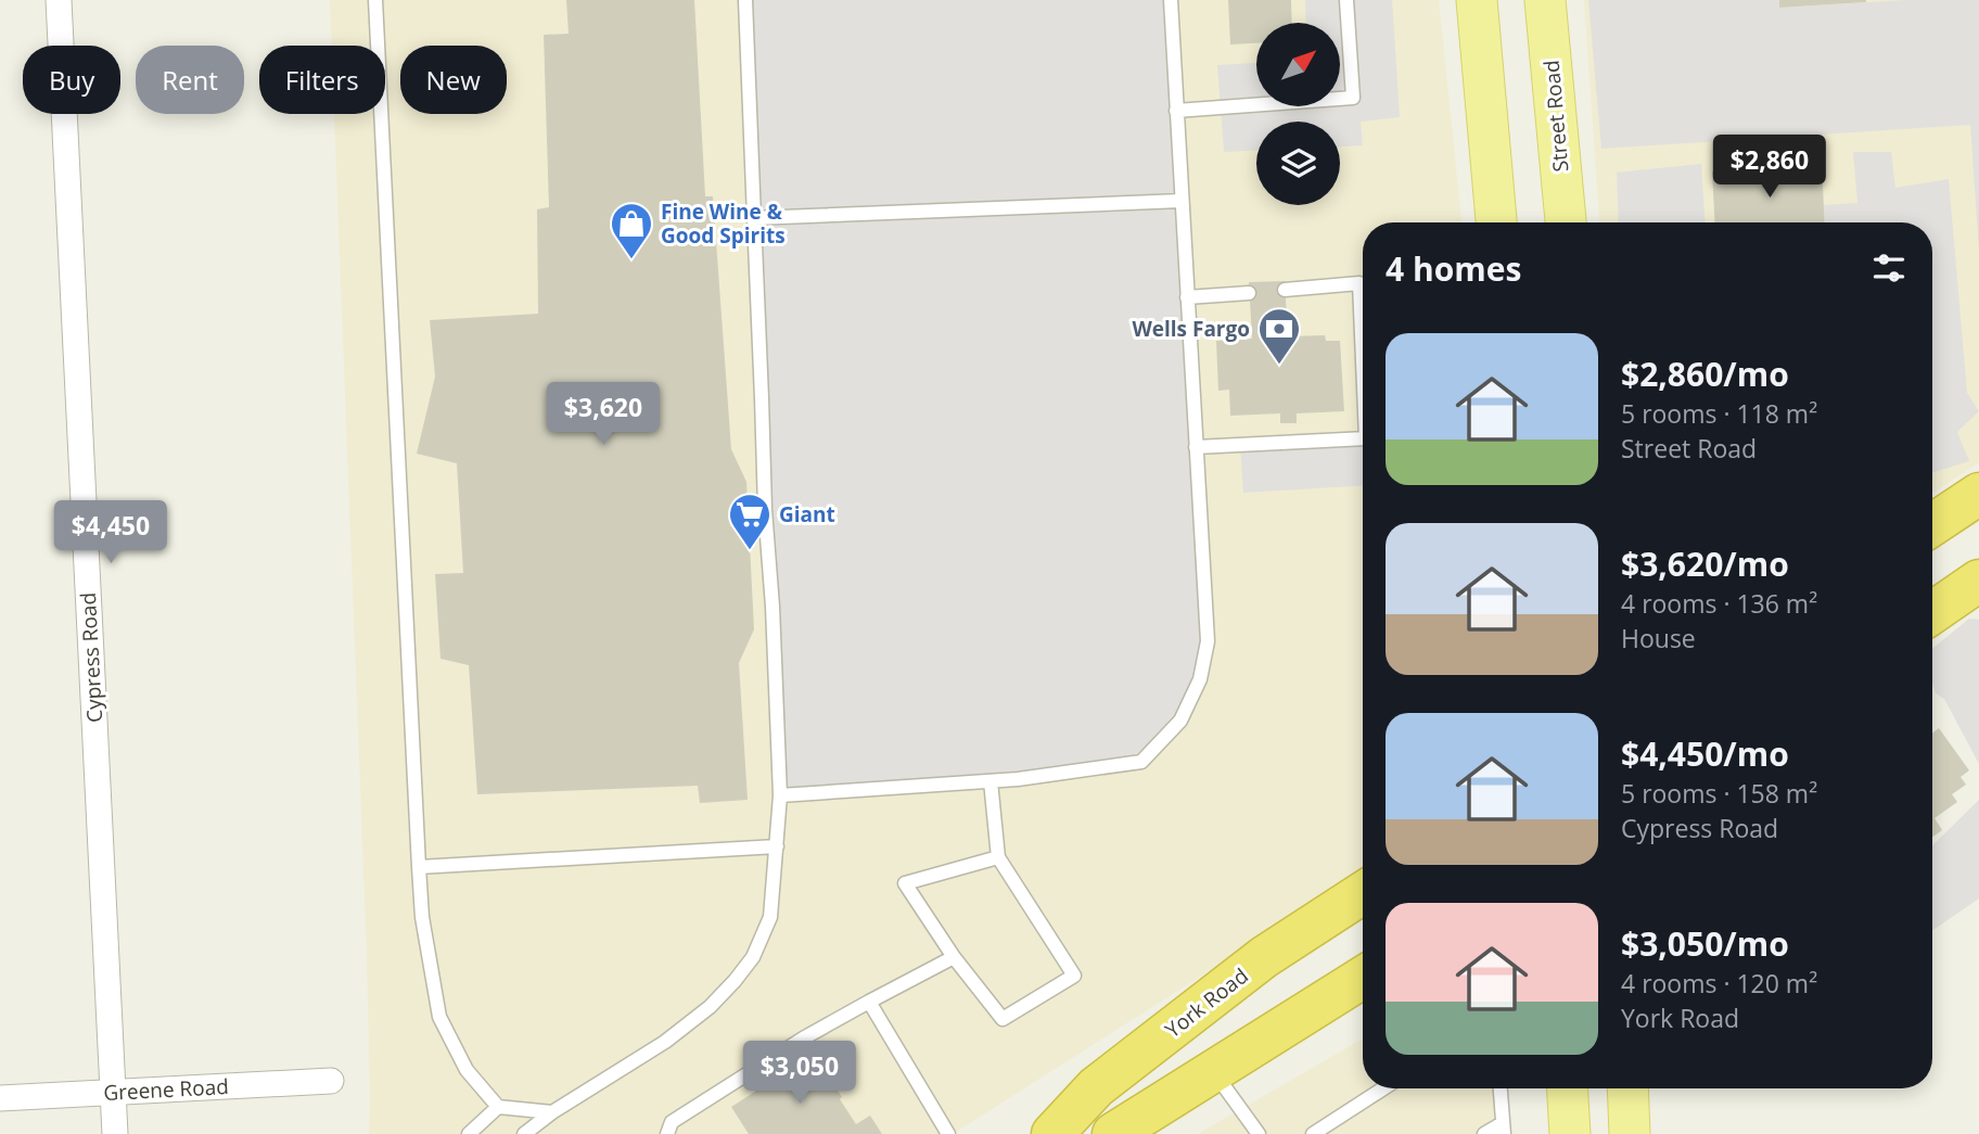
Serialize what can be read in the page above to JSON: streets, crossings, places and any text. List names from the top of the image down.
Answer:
{
  "streets": {
    "highway": ["York Road"],
    "main road": ["Street Road"],
    "street": ["Cypress Road", "Greene Road"]
  },
  "crossings": [
    ["Cypress Road", "Greene Road"]
  ],
  "places": {
    "shop": ["Fine Wine & Good Spirits"],
    "bank": ["Wells Fargo"],
    "supermarket": ["Giant"]
  },
  "north": "top right",
  "page": {
    "chip": [
      "Buy",
      "Rent",
      "Filters",
      "New"
    ],
    "price": [
      "$2,860",
      "$3,620",
      "$4,450",
      "$3,050"
    ],
    "heading": "4 homes",
    "list": [
      {
        "name": "$2,860/mo",
        "note": "5 rooms · 118 m² · Street Road"
      },
      {
        "name": "$3,620/mo",
        "note": "4 rooms · 136 m² · House"
      },
      {
        "name": "$4,450/mo",
        "note": "5 rooms · 158 m² · Cypress Road"
      },
      {
        "name": "$3,050/mo",
        "note": "4 rooms · 120 m² · York Road"
      }
    ]
  }
}
